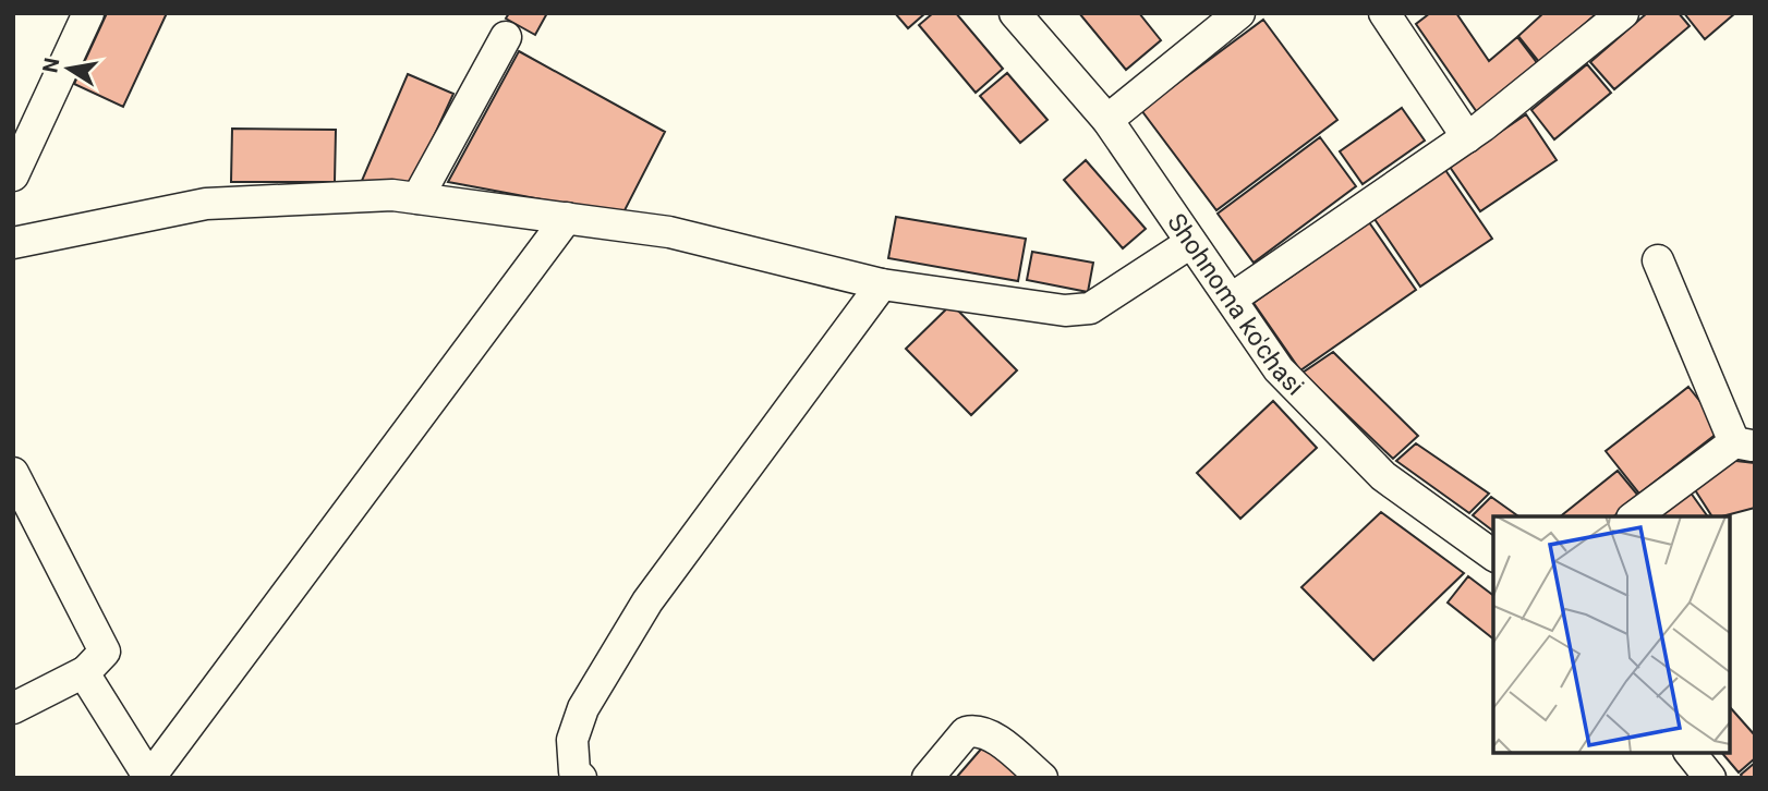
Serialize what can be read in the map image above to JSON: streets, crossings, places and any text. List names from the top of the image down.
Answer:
{
  "streets": {
    "street": ["Shohnoma ko'chasi"]
  },
  "north": "left"
}
